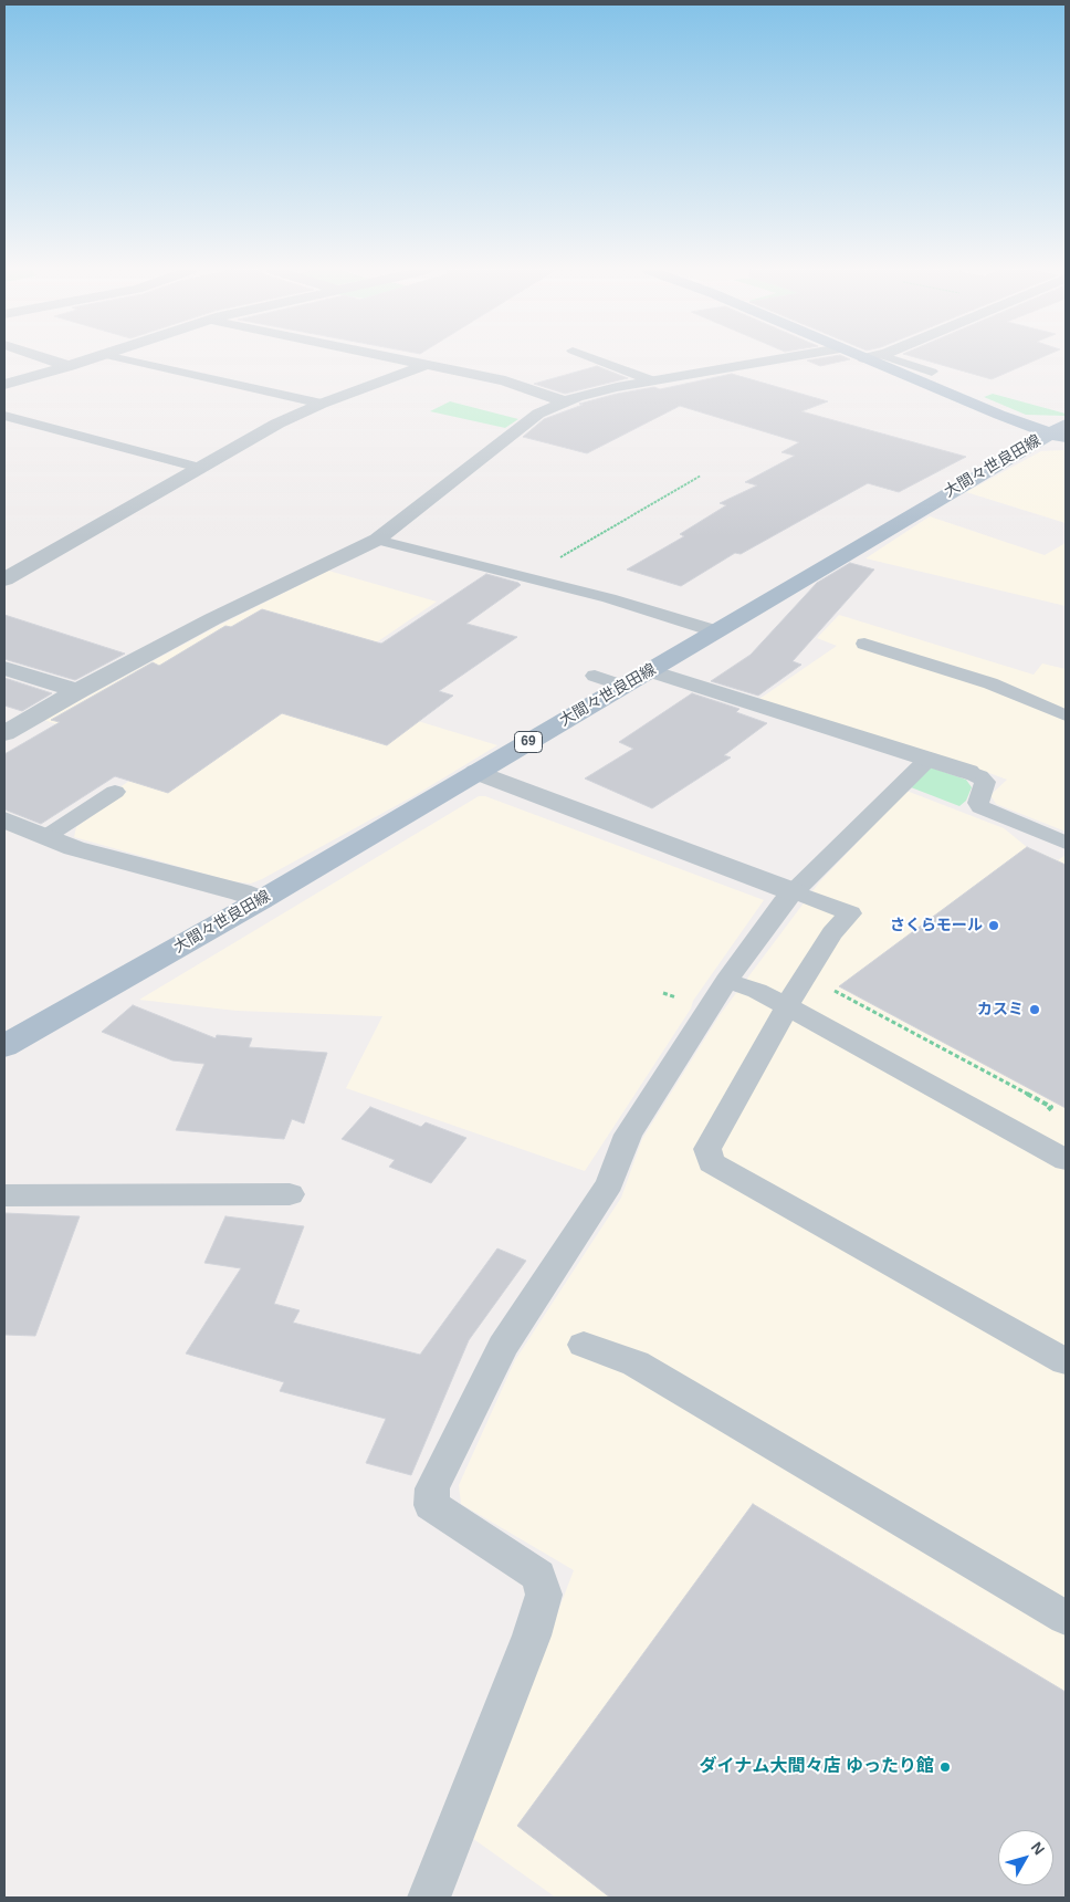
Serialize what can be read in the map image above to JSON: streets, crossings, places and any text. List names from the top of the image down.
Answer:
{
  "streets": {
    "main road": ["大間々世良田線", "69"]
  },
  "places": ["さくらモール", "カスミ", "ダイナム大間々店 ゆったり館"],
  "north": "top right"
}
